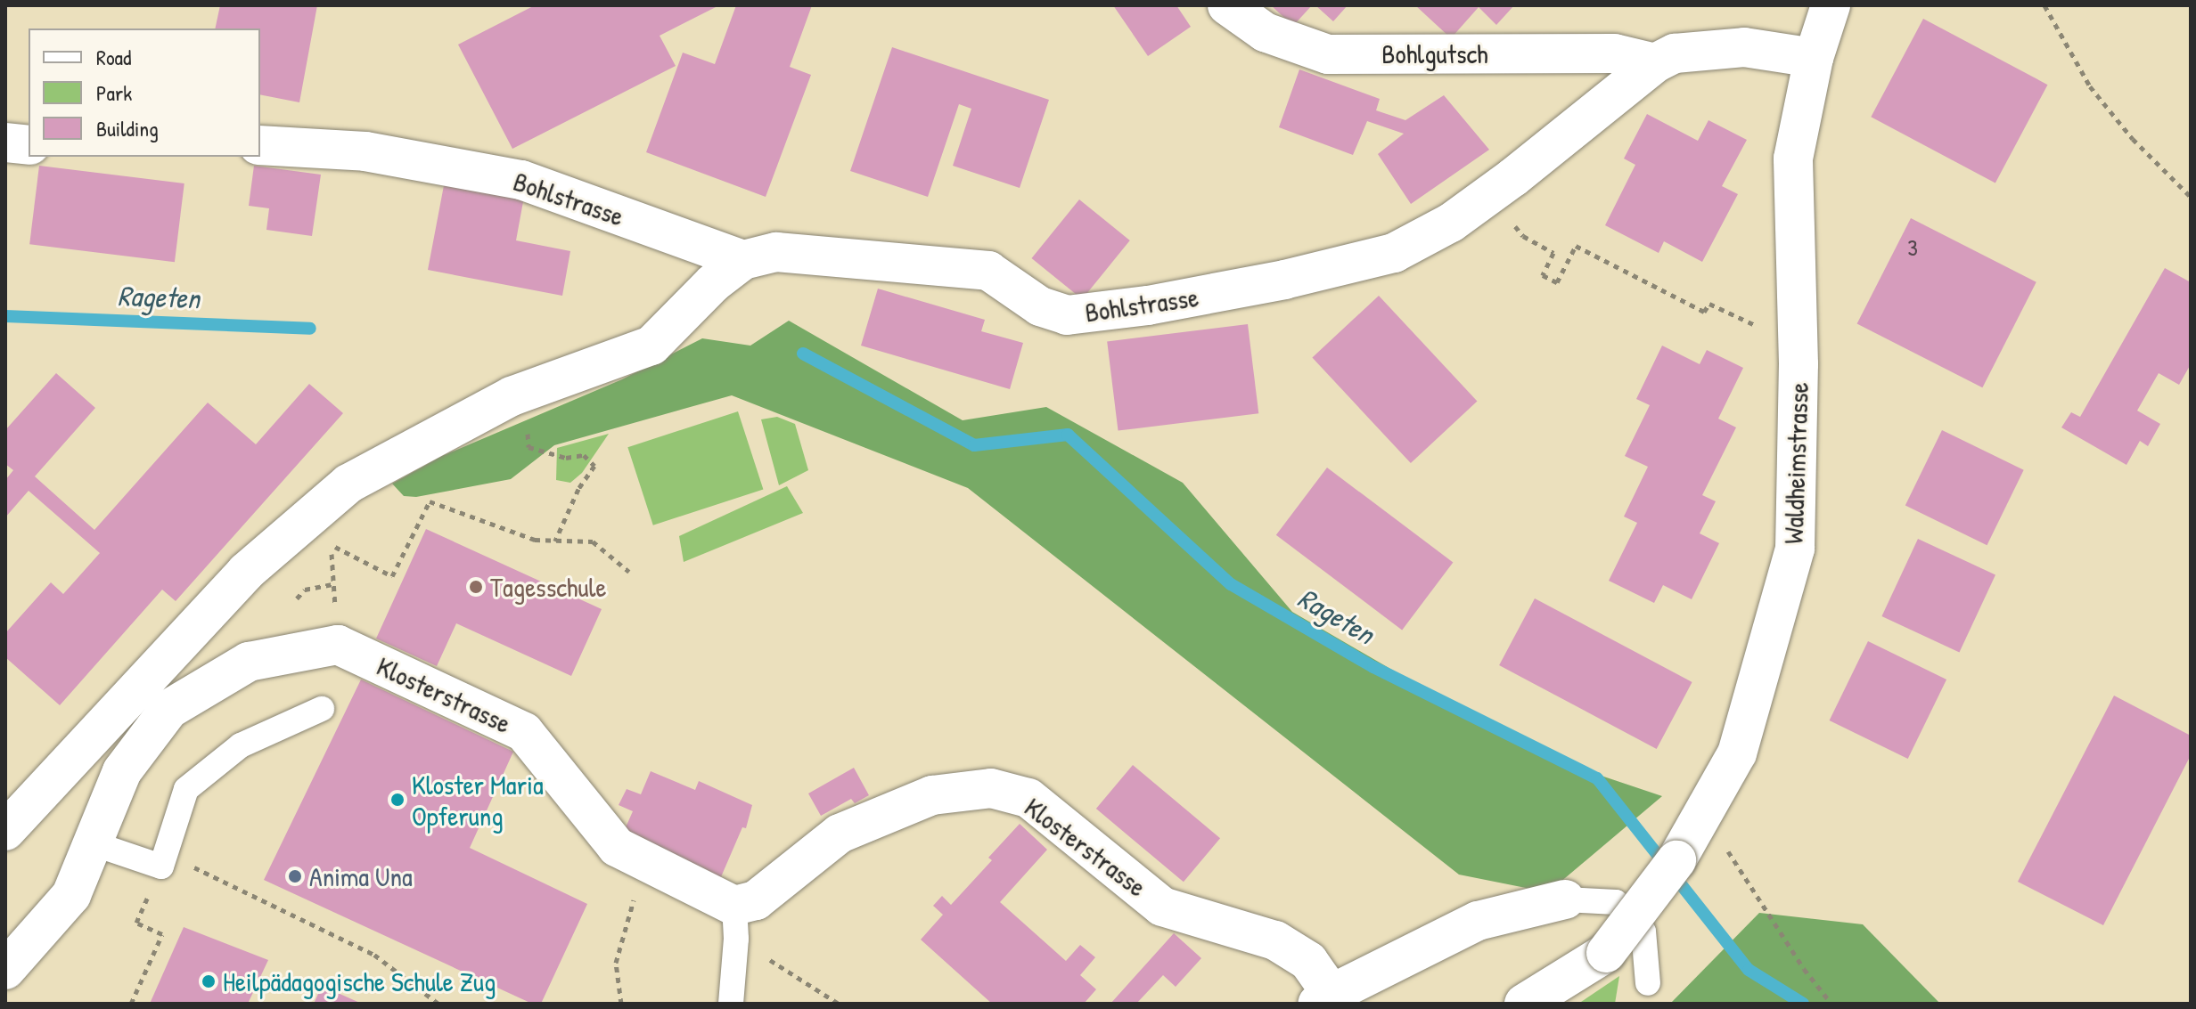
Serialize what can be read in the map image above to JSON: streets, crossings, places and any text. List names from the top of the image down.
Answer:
{
  "streets": {
    "street": [
      "Bohlgutsch",
      "Bohlstrasse",
      "Waldheimstrasse",
      "Klosterstrasse"
    ]
  },
  "crossings": [
    ["Bohlgutsch", "Bohlstrasse"],
    ["Bohlstrasse", "Waldheimstrasse"]
  ],
  "water": ["Rageten"],
  "places": [
    "Tagesschule",
    "Kloster Maria Opferung",
    "Anima Una",
    "Heilpädagogische Schule Zug"
  ],
  "house_numbers": ["3"],
  "legend": ["Road", "Park", "Building"]
}
